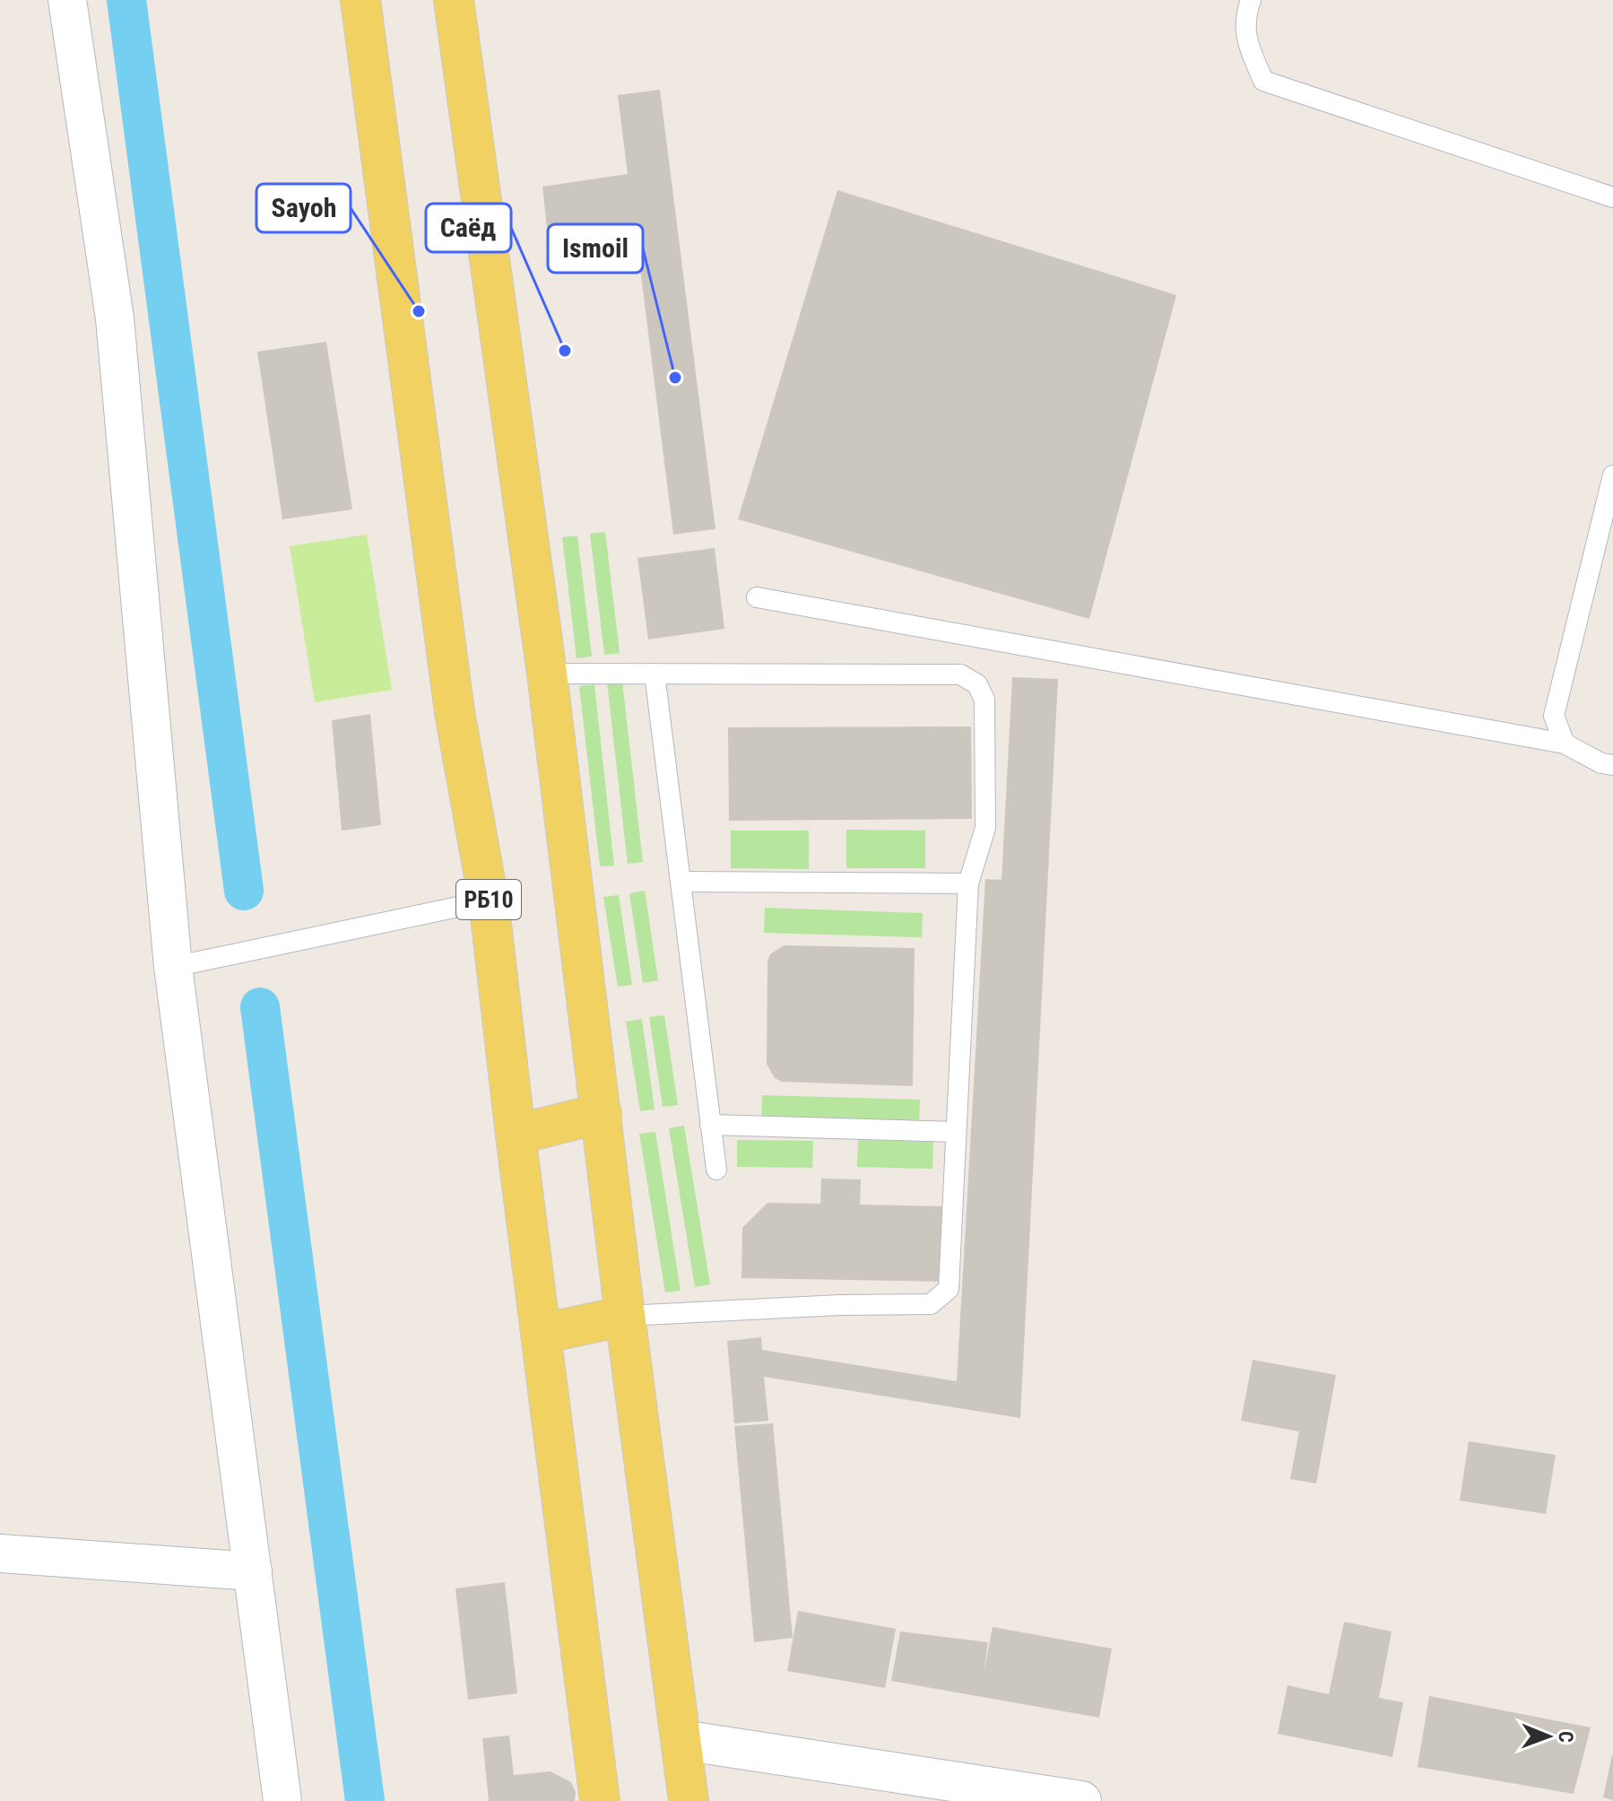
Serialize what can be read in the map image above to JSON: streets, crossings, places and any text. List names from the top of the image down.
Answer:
{
  "streets": {
    "main road": ["РБ10"]
  },
  "places": ["Sayoh", "Саёд", "Ismoil"],
  "north": "right"
}
